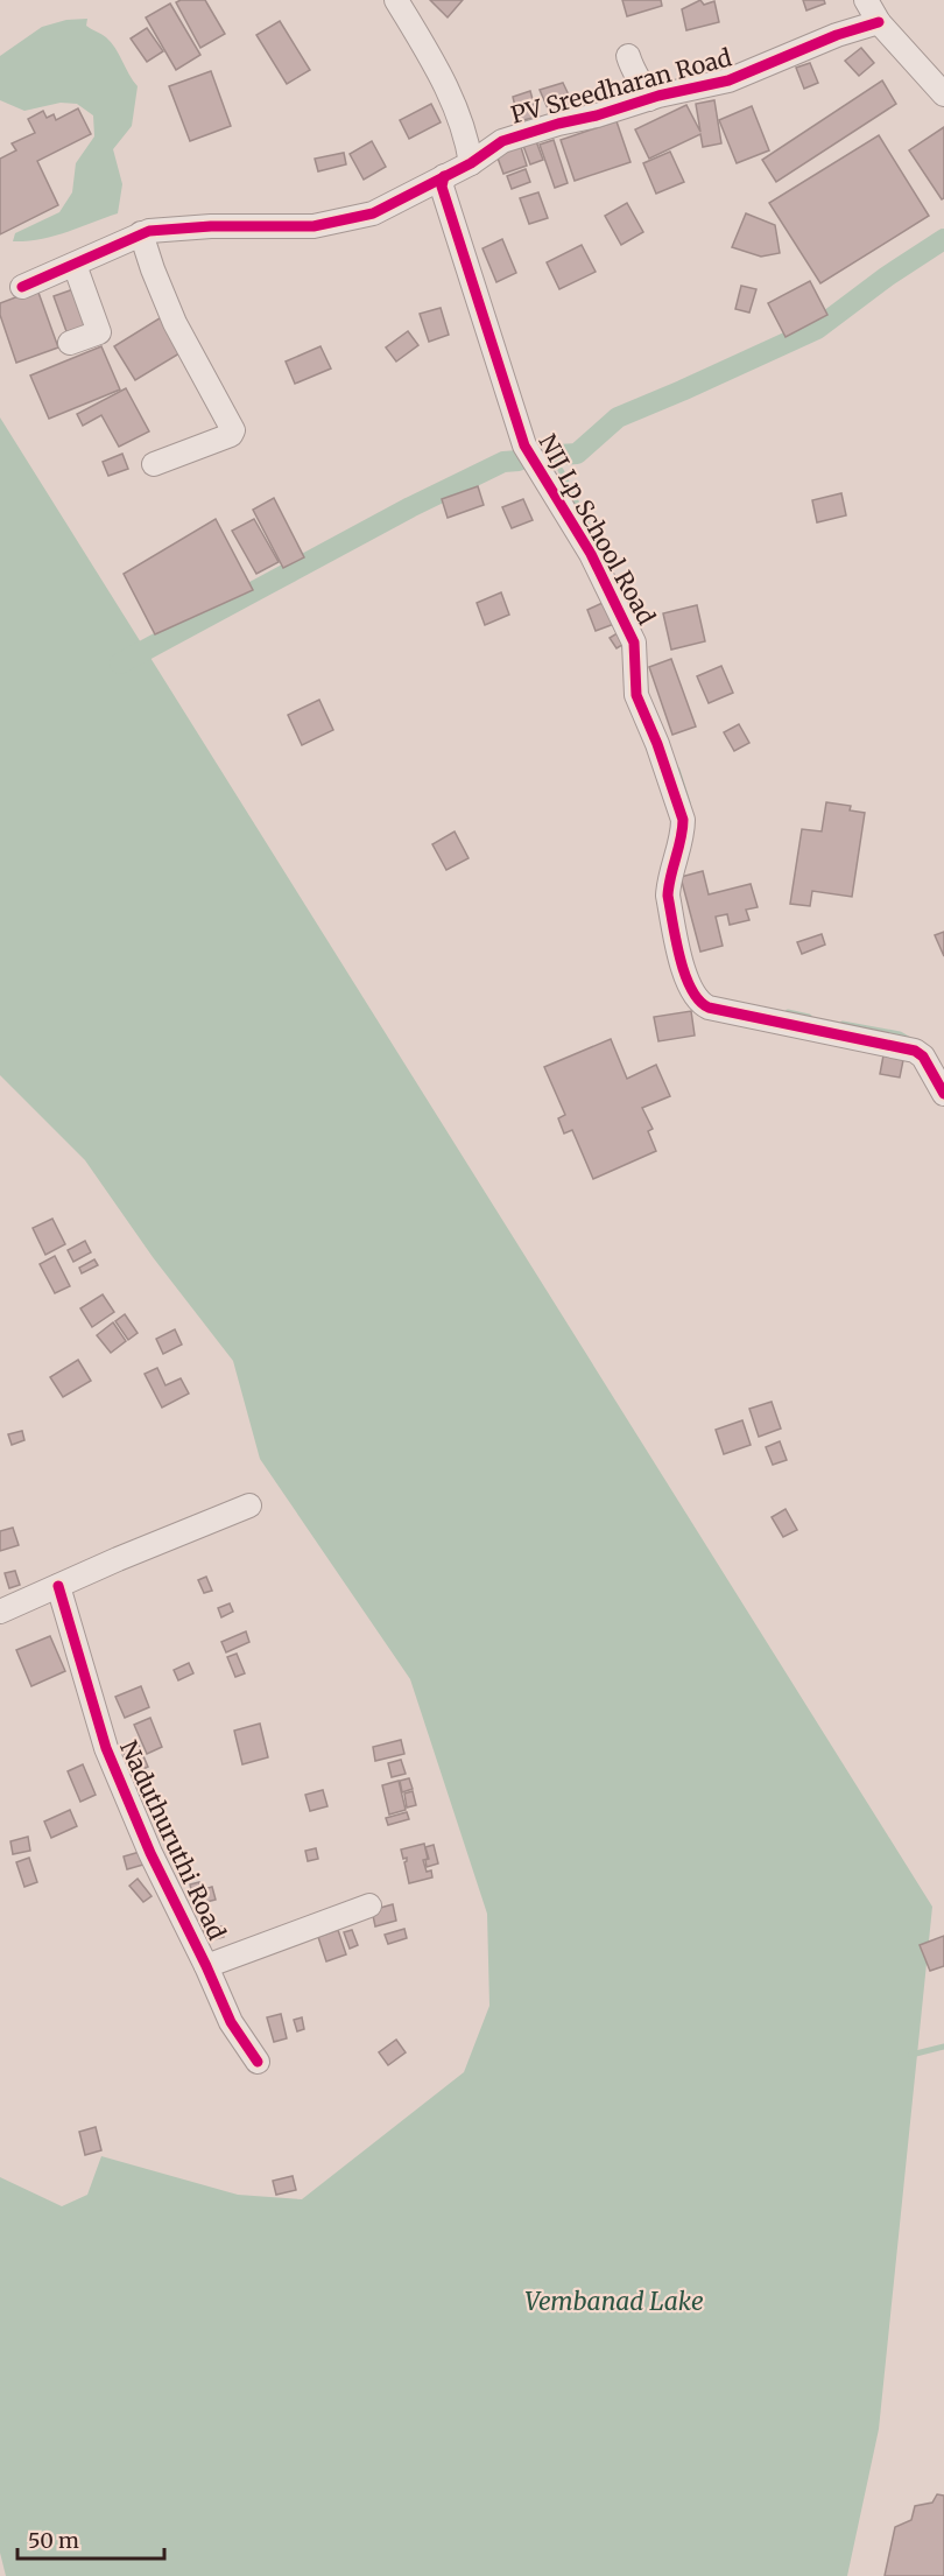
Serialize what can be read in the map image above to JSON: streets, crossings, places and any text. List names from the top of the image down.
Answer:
{
  "streets": {
    "street": ["PV Sreedharan Road", "NIJ Lp School Road", "Naduthuruthi Road"]
  },
  "crossings": [
    ["PV Sreedharan Road", "NIJ Lp School Road"]
  ],
  "water": ["Vembanad Lake"],
  "scale_bar": "50 m"
}
